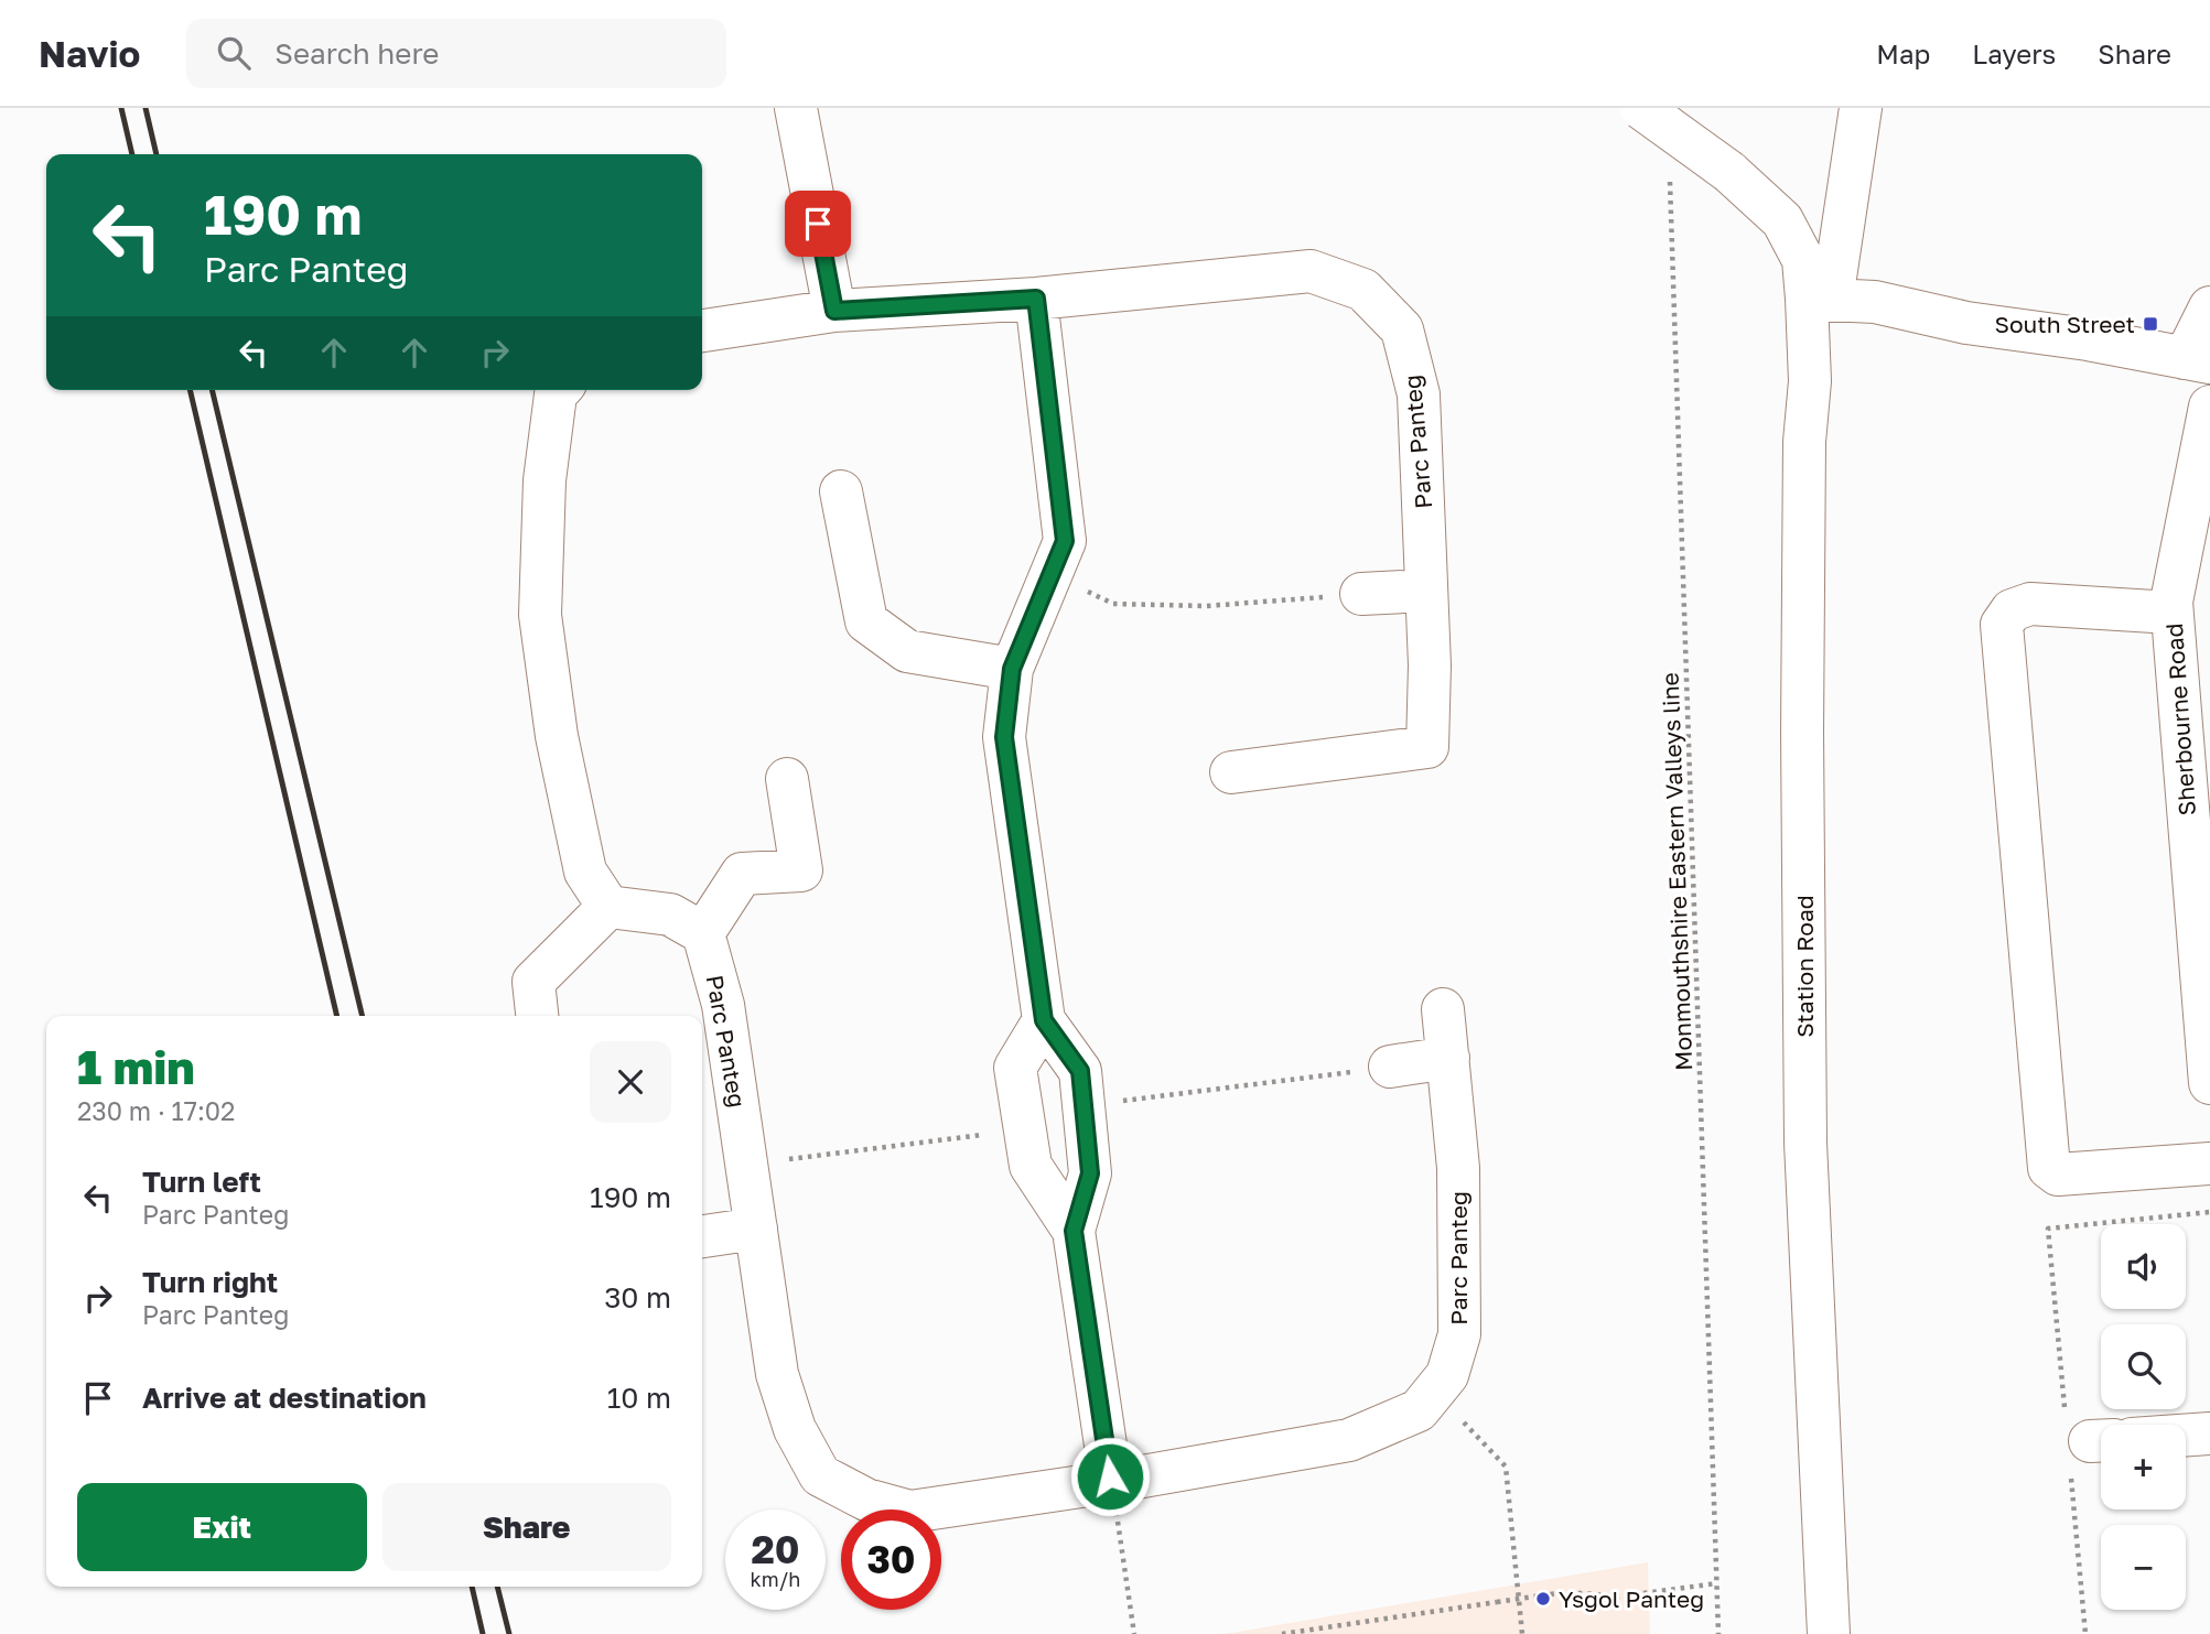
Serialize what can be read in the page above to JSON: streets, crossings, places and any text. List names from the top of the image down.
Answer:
{
  "streets": {
    "street": ["Parc Panteg", "Sherbourne Road", "Station Road"],
    "path": ["Monmouthshire Eastern Valleys line"]
  },
  "places": {
    "transit": ["South Street"],
    "other": ["Ysgol Panteg"]
  },
  "page": {
    "header": "Navio",
    "search": "Search here",
    "nav": ["Map", "Layers", "Share"],
    "turn": ["190 m", "Parc Panteg"],
    "heading": ["1 min", "230 m · 17:02"],
    "list": [
      {
        "name": "Turn left",
        "note": "Parc Panteg",
        "value": "190 m"
      },
      {
        "name": "Turn right",
        "note": "Parc Panteg",
        "value": "30 m"
      },
      {
        "name": "Arrive at destination",
        "value": "10 m"
      }
    ],
    "map_buttons": ["+", "−"],
    "buttons": ["Exit", "Share"],
    "speed": "20 km/h",
    "limit": "30"
  }
}
